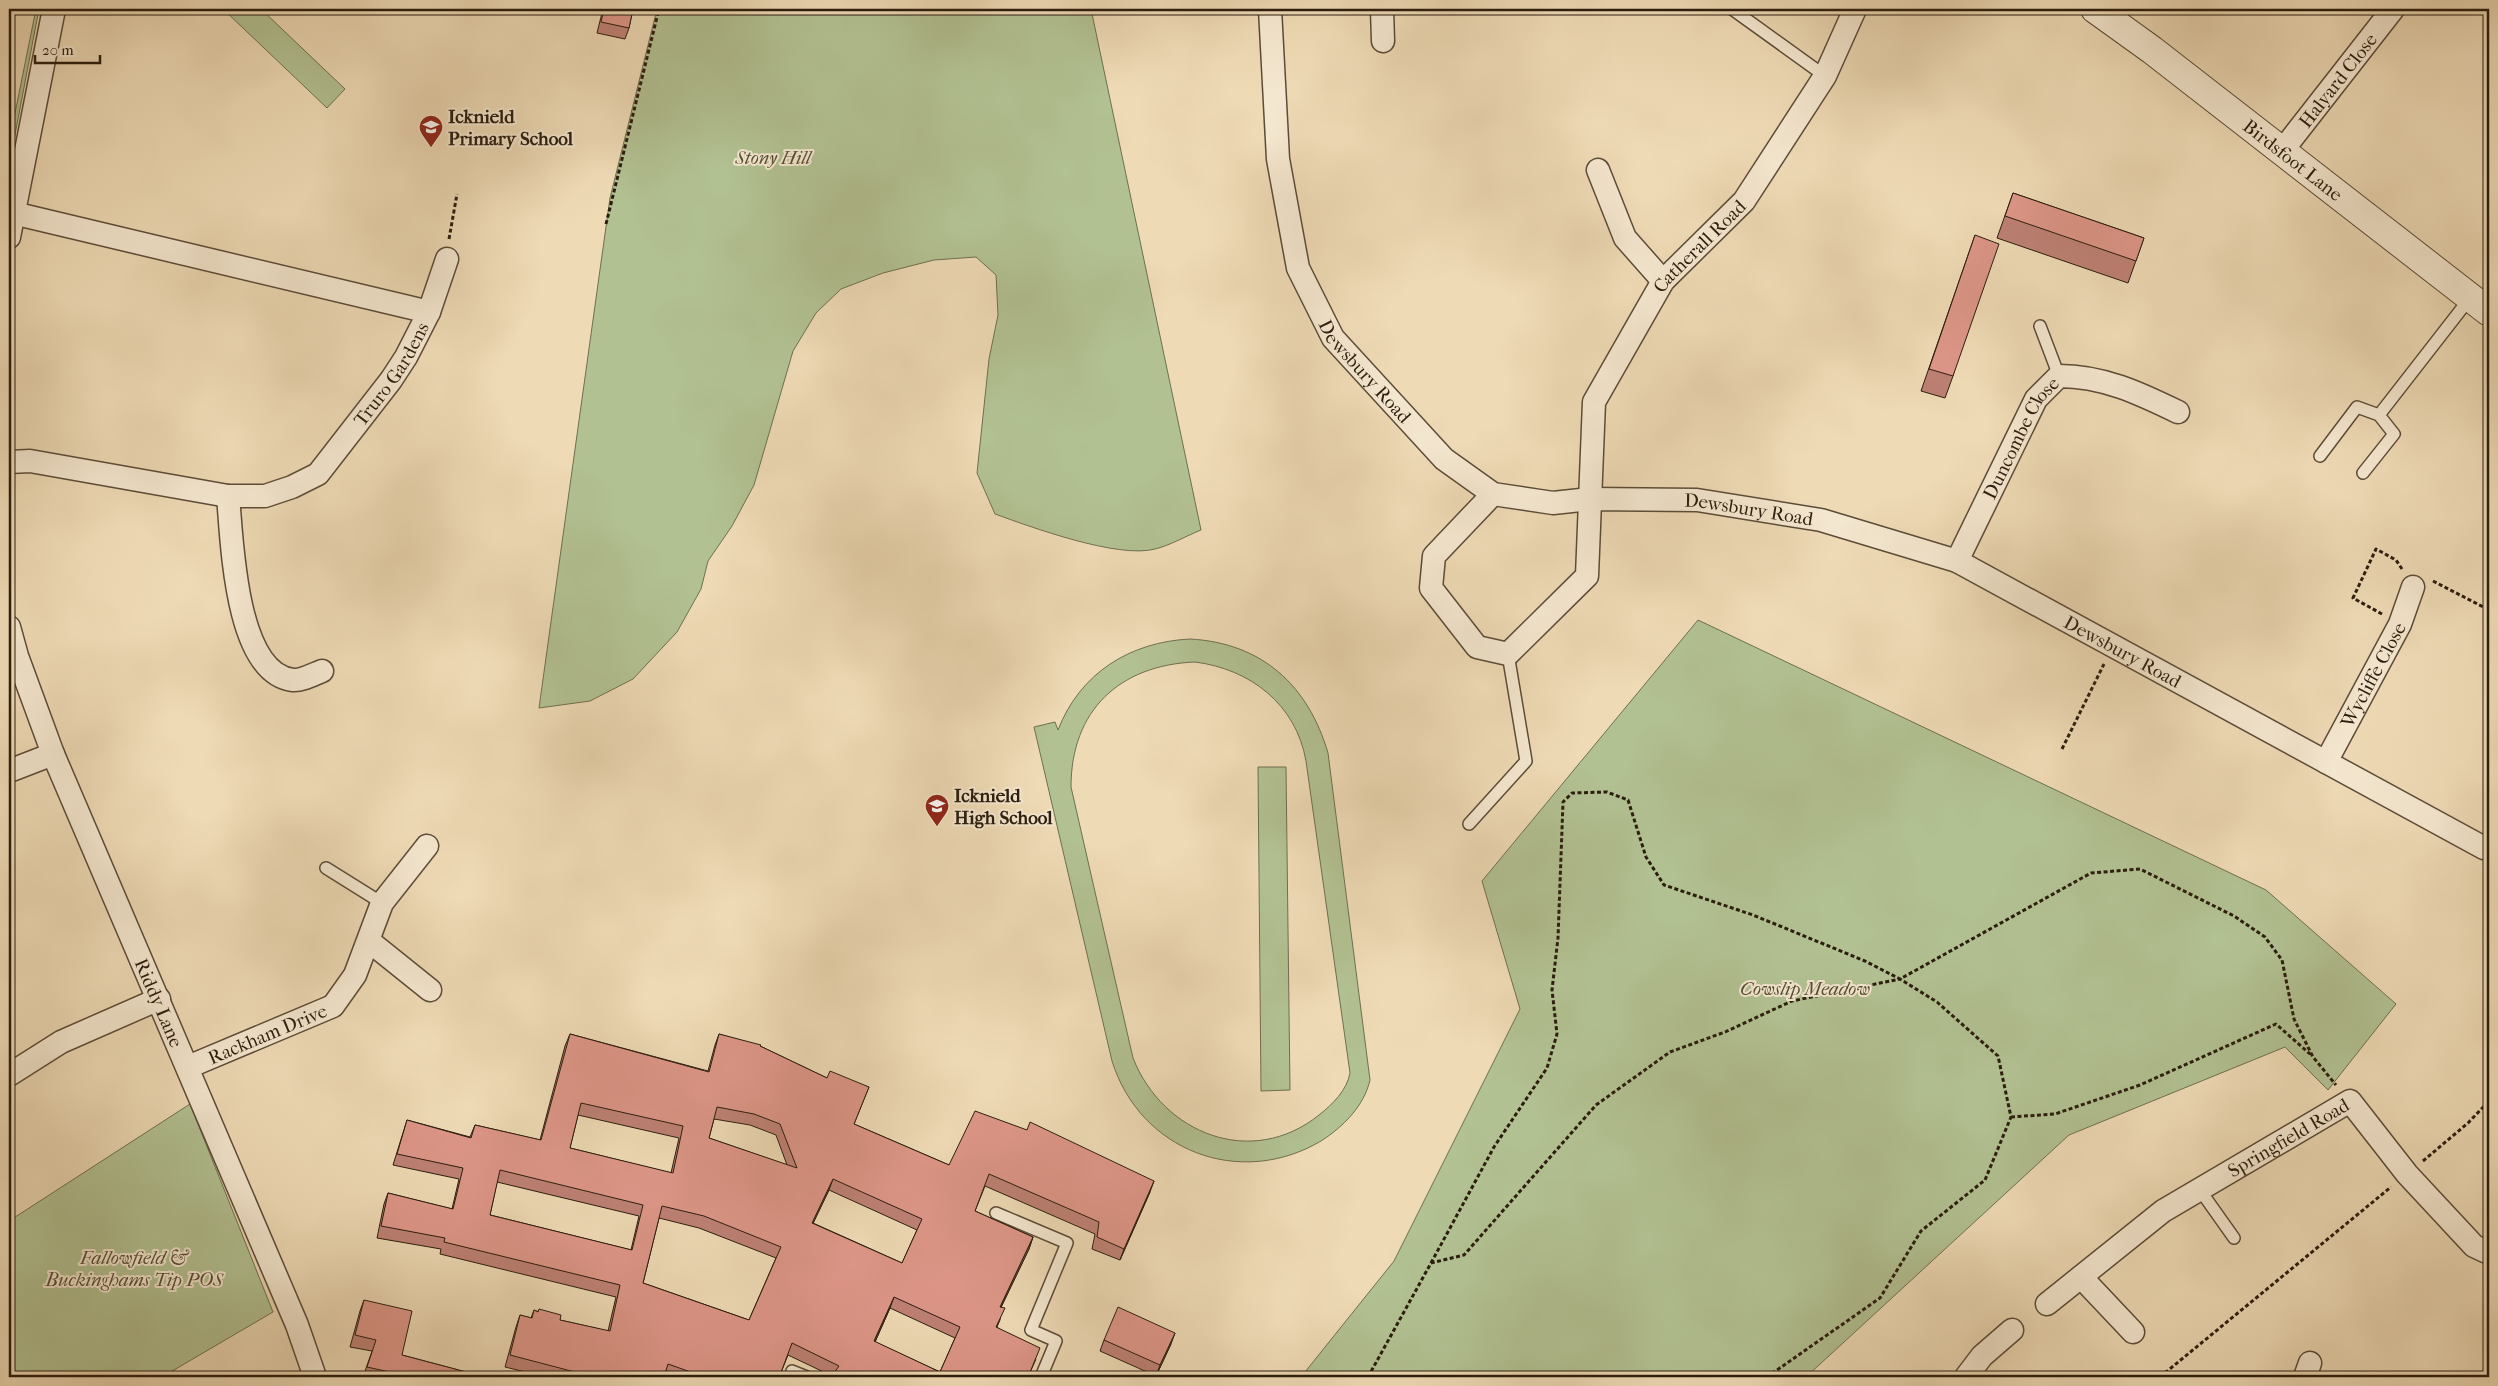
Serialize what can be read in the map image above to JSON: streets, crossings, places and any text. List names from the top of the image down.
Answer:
{
  "streets": {
    "street": [
      "Halyard Close",
      "Birdsfoot Lane",
      "Catherall Road",
      "Dewsbury Road",
      "Truro Gardens",
      "Duncombe Close",
      "Wycliffe Close",
      "Riddy Lane",
      "Rackham Drive",
      "Springfield Road"
    ]
  },
  "crossings": [
    ["Halyard Close", "Birdsfoot Lane"],
    ["Catherall Road", "Dewsbury Road"],
    ["Dewsbury Road", "Duncombe Close"],
    ["Dewsbury Road", "Wycliffe Close"],
    ["Riddy Lane", "Rackham Drive"]
  ],
  "parks": ["Stony Hill", "Cowslip Meadow", "Fallowfield & Buckinghams Tip POS"],
  "places": {
    "school or university": ["Icknield Primary School", "Icknield High School"]
  },
  "scale_bar": "20 m"
}
